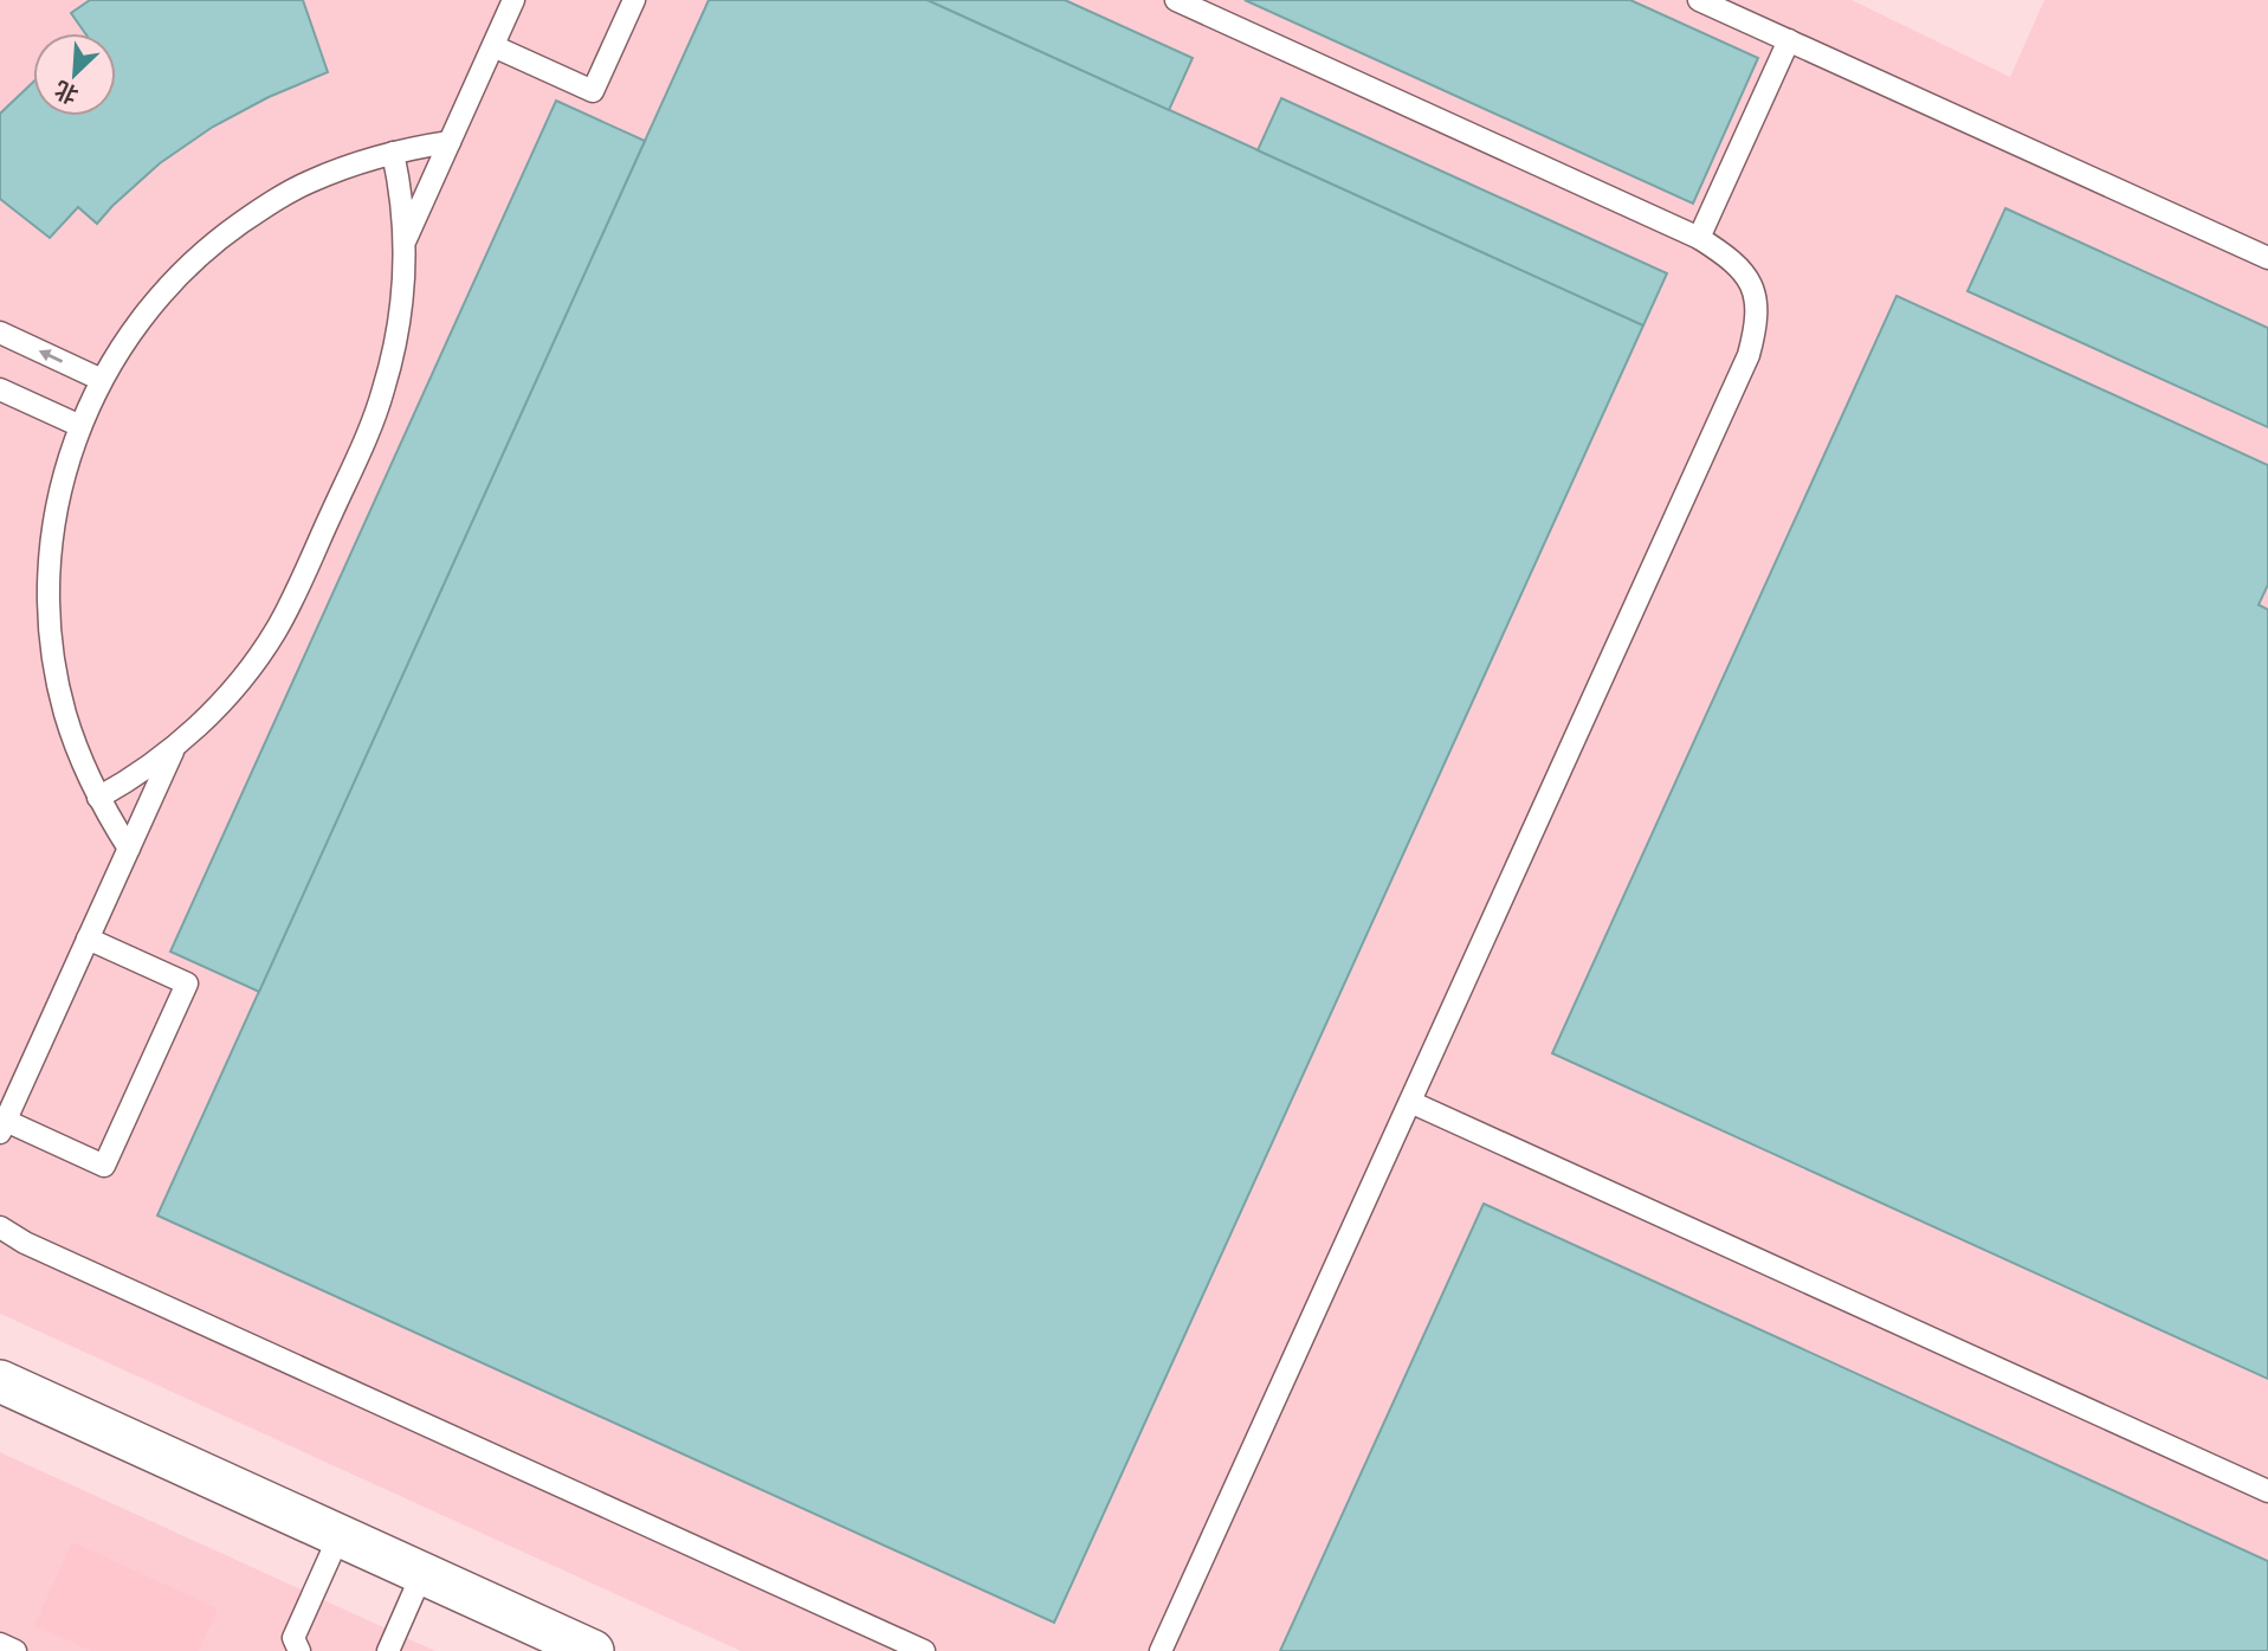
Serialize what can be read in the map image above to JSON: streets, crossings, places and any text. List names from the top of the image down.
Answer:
{
  "north": "bottom left"
}
